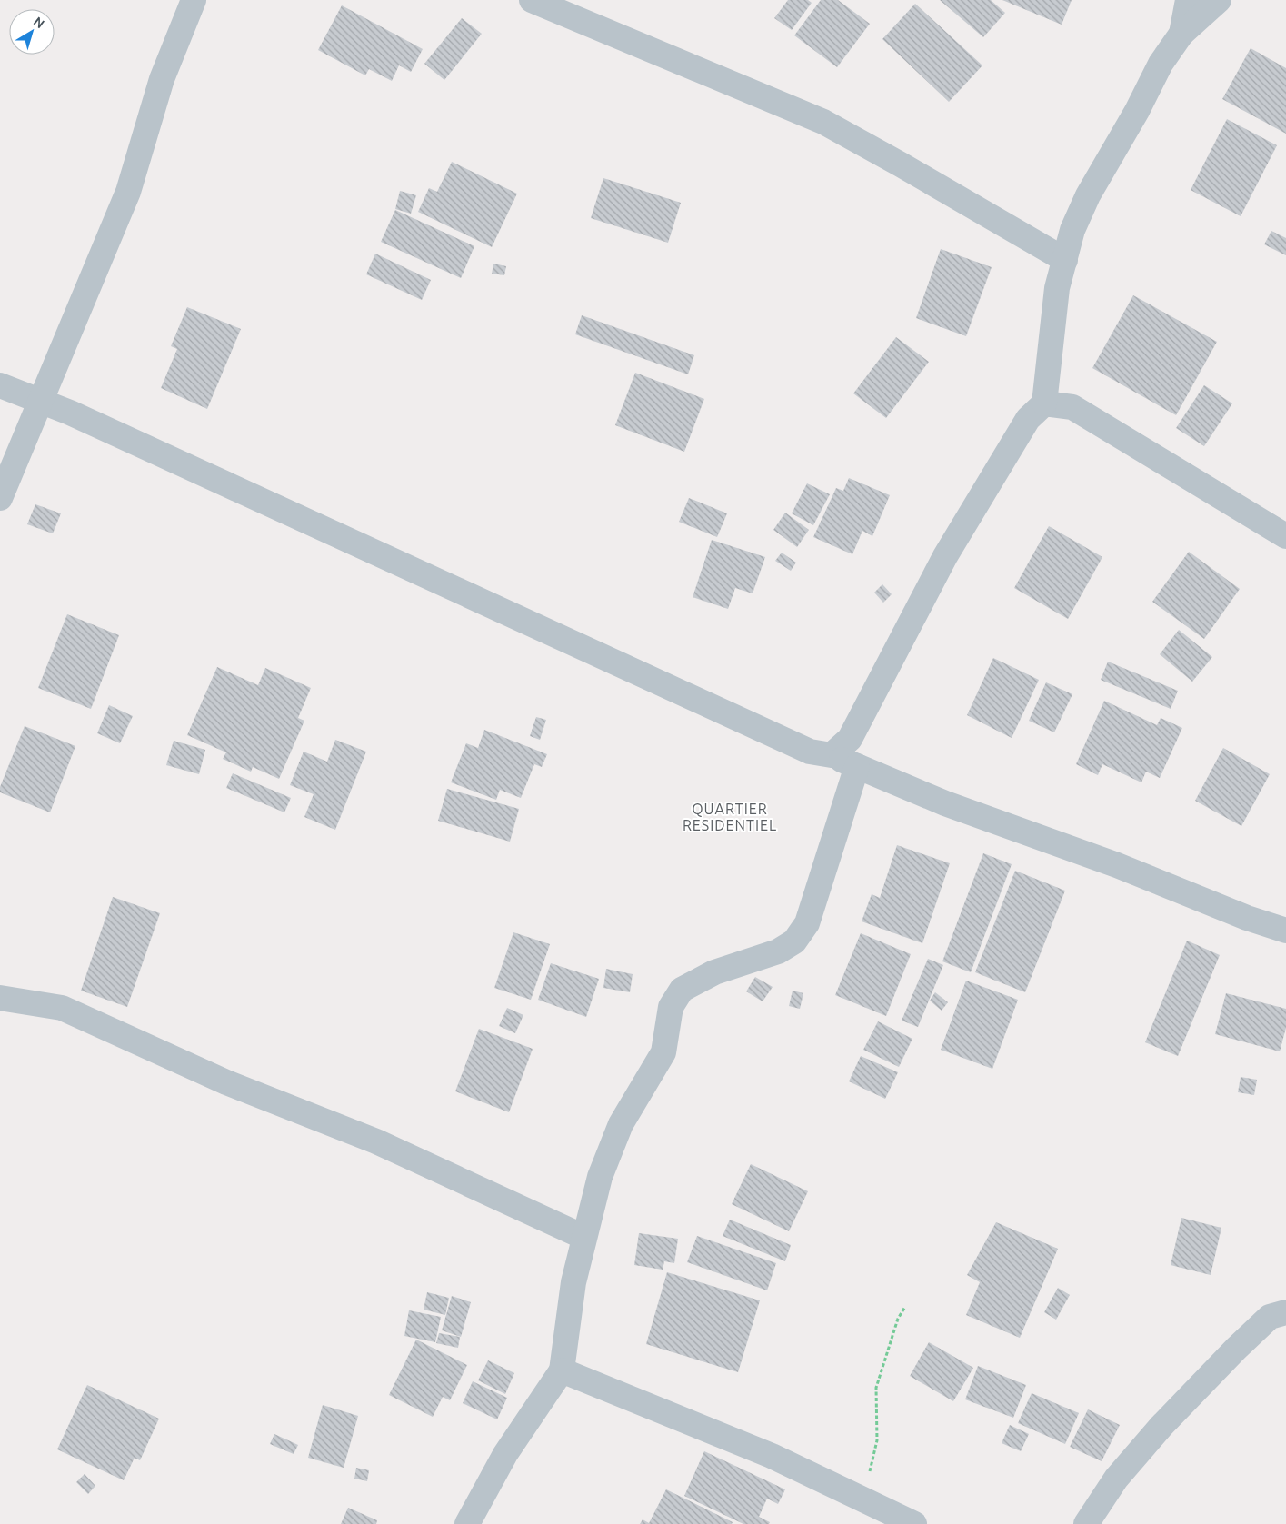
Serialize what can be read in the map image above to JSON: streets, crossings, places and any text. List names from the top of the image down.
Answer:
{
  "districts": ["QUARTIER RESIDENTIEL"],
  "north": "top right"
}
